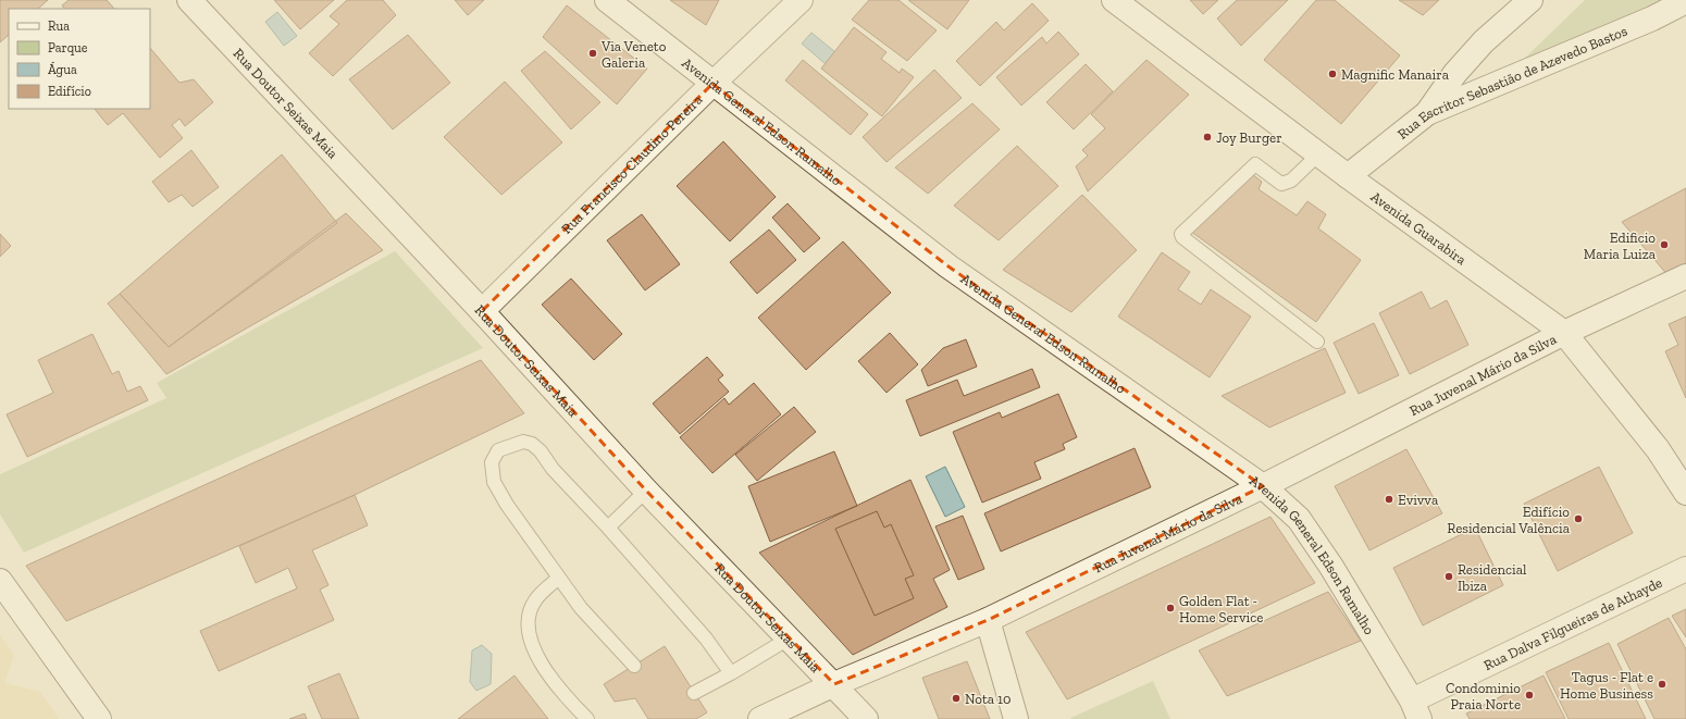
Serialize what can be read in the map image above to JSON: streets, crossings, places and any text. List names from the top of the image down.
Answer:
{
  "streets": {
    "main road": [
      "Rua Escritor Sebastião de Azevedo Bastos",
      "Rua Doutor Seixas Maia",
      "Avenida General Edson Ramalho",
      "Rua Francisco Claudino Pereira",
      "Avenida Guarabira",
      "Rua Juvenal Mário da Silva",
      "Rua Dalva Filgueiras de Athayde"
    ]
  },
  "crossings": [
    ["Rua Escritor Sebastião de Azevedo Bastos", "Avenida Guarabira"],
    ["Rua Doutor Seixas Maia", "Rua Francisco Claudino Pereira"],
    ["Rua Doutor Seixas Maia", "Rua Juvenal Mário da Silva"],
    ["Avenida General Edson Ramalho", "Rua Francisco Claudino Pereira"],
    ["Avenida General Edson Ramalho", "Rua Juvenal Mário da Silva"],
    ["Avenida General Edson Ramalho", "Rua Dalva Filgueiras de Athayde"],
    ["Avenida Guarabira", "Rua Juvenal Mário da Silva"]
  ],
  "places": [
    "Via Veneto Galeria",
    "Magnific Manaira",
    "Joy Burger",
    "Edificio Maria Luiza",
    "Evivva",
    "Edifício Residencial Valência",
    "Residencial Ibiza",
    "Golden Flat - Home Service",
    "Tagus - Flat e Home Business",
    "Condominio Praia Norte",
    "Nota 10"
  ],
  "legend": [
    "Rua",
    "Parque",
    "Água",
    "Edifício"
  ]
}
